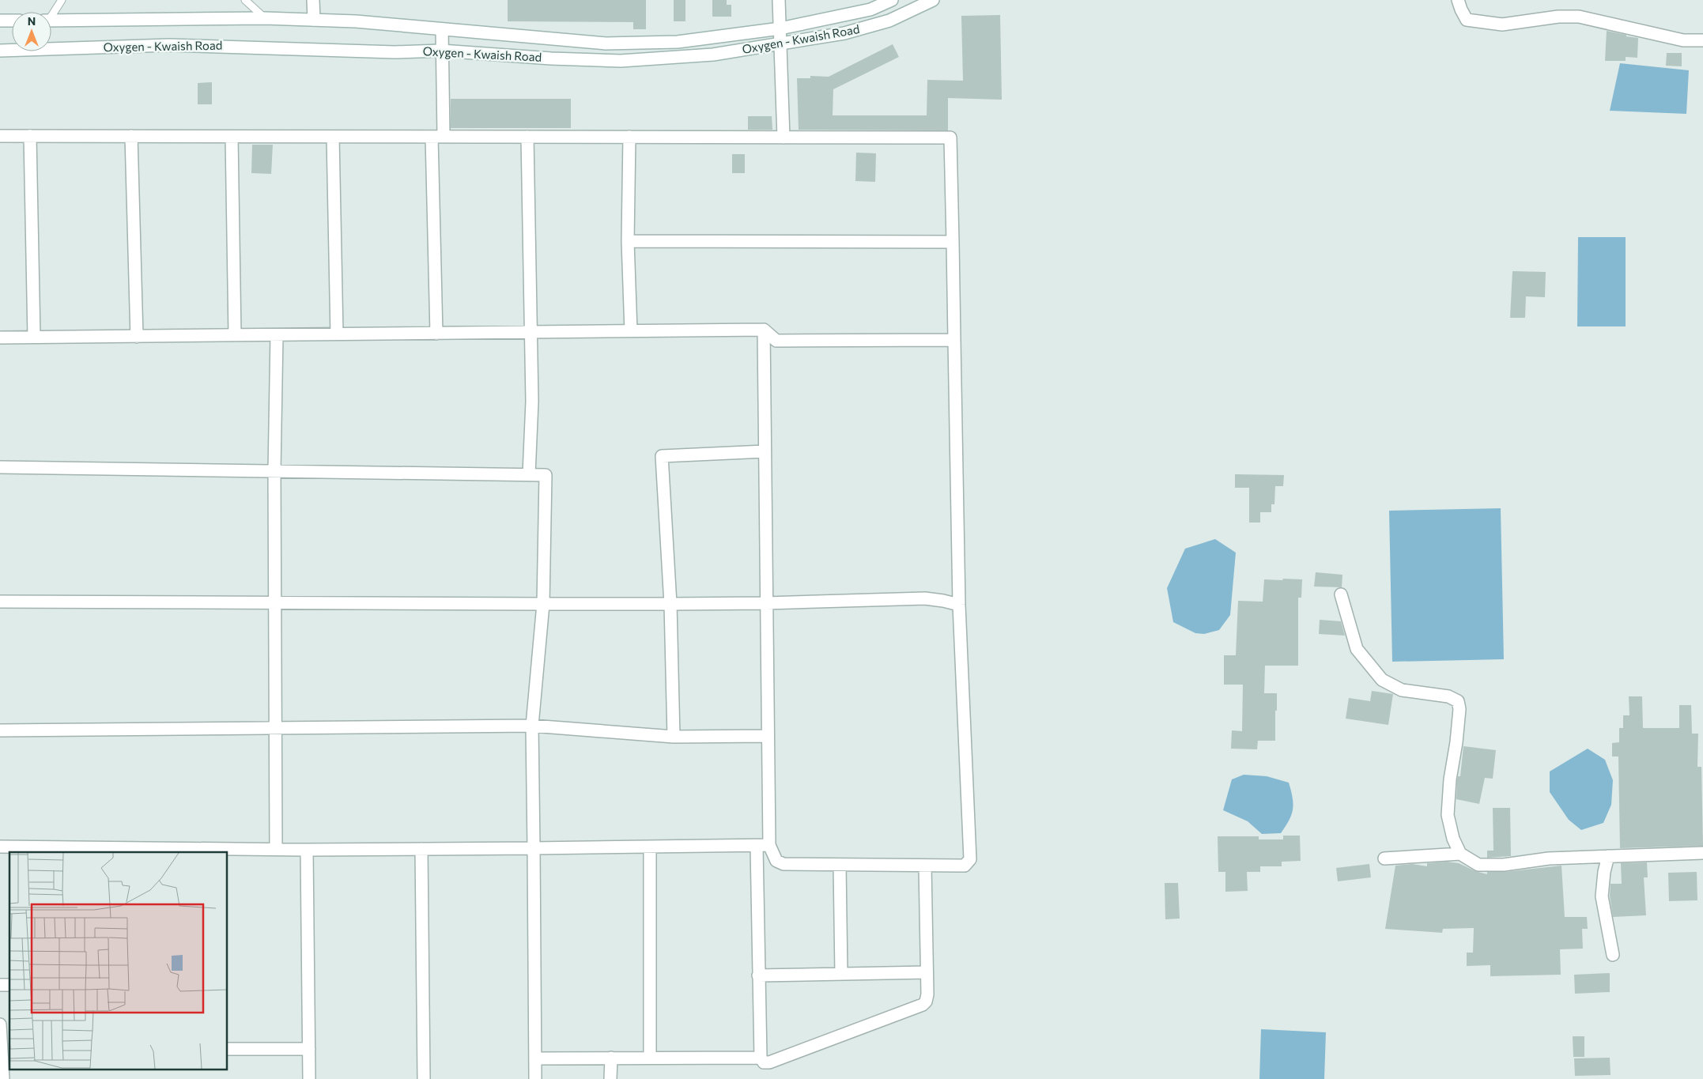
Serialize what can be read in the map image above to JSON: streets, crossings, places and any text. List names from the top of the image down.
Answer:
{
  "streets": {
    "street": ["Oxygen - Kwaish Road"]
  },
  "north": "top"
}
